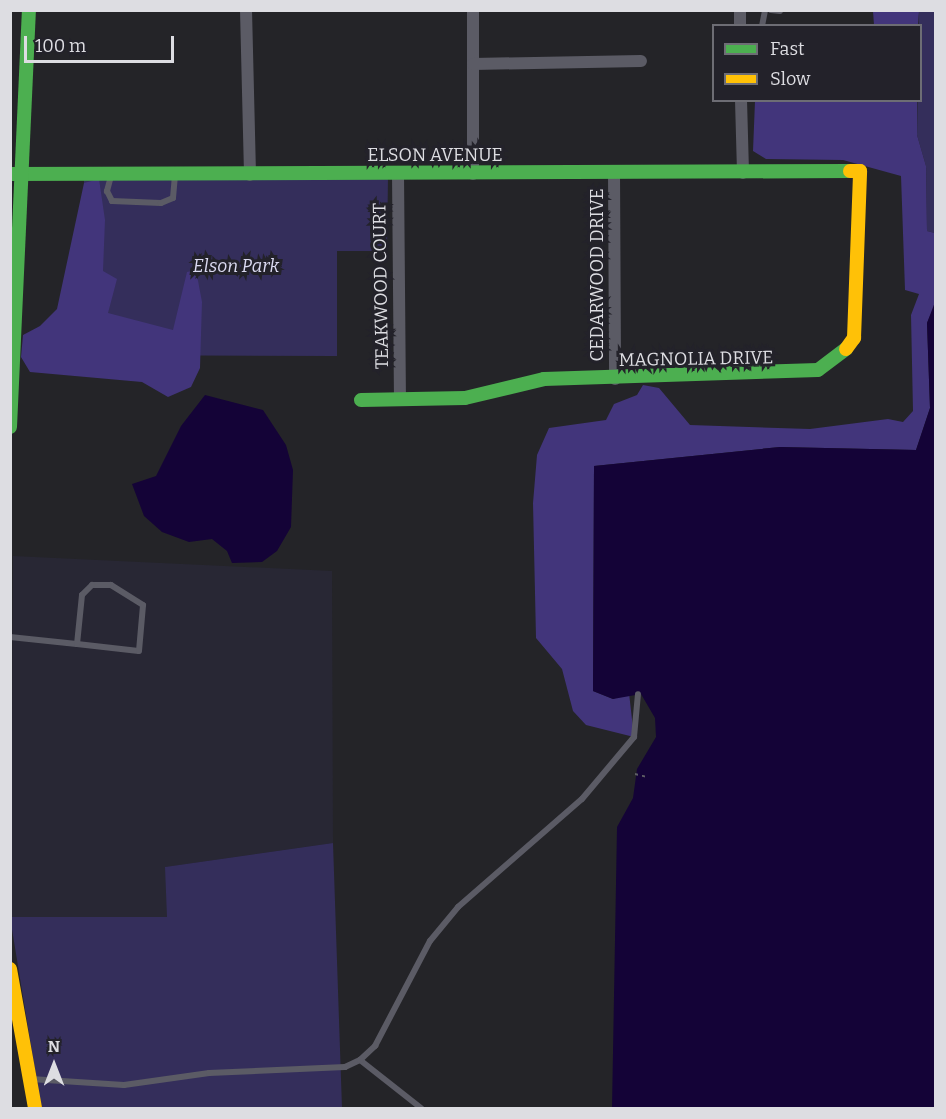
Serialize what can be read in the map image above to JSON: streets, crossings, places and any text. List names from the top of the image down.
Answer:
{
  "streets": {
    "street": [
      "ELSON AVENUE",
      "CEDARWOOD DRIVE",
      "TEAKWOOD COURT",
      "MAGNOLIA DRIVE"
    ]
  },
  "crossings": [
    ["ELSON AVENUE", "CEDARWOOD DRIVE"],
    ["ELSON AVENUE", "TEAKWOOD COURT"],
    ["ELSON AVENUE", "MAGNOLIA DRIVE"],
    ["CEDARWOOD DRIVE", "MAGNOLIA DRIVE"],
    ["TEAKWOOD COURT", "MAGNOLIA DRIVE"]
  ],
  "parks": ["Elson Park"],
  "legend": ["Fast", "Slow"],
  "scale_bar": "100 m",
  "north": "top"
}
